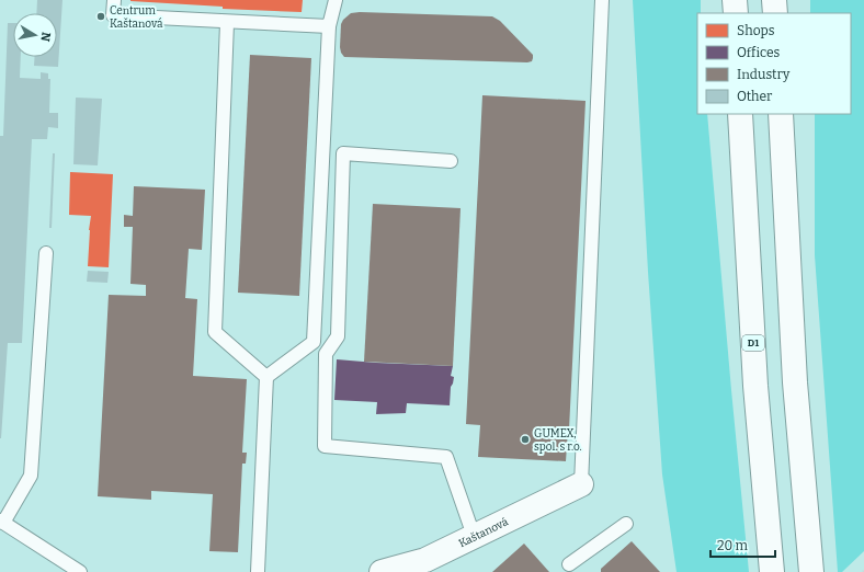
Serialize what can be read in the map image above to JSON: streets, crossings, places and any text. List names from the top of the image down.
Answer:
{
  "streets": {
    "main road": ["D1", "Kaštanová"]
  },
  "places": ["Centrum Kaštanová", "GUMEX, spol. s r.o."],
  "legend": [
    "Shops",
    "Offices",
    "Industry",
    "Other"
  ],
  "scale_bar": "20 m",
  "north": "right"
}
